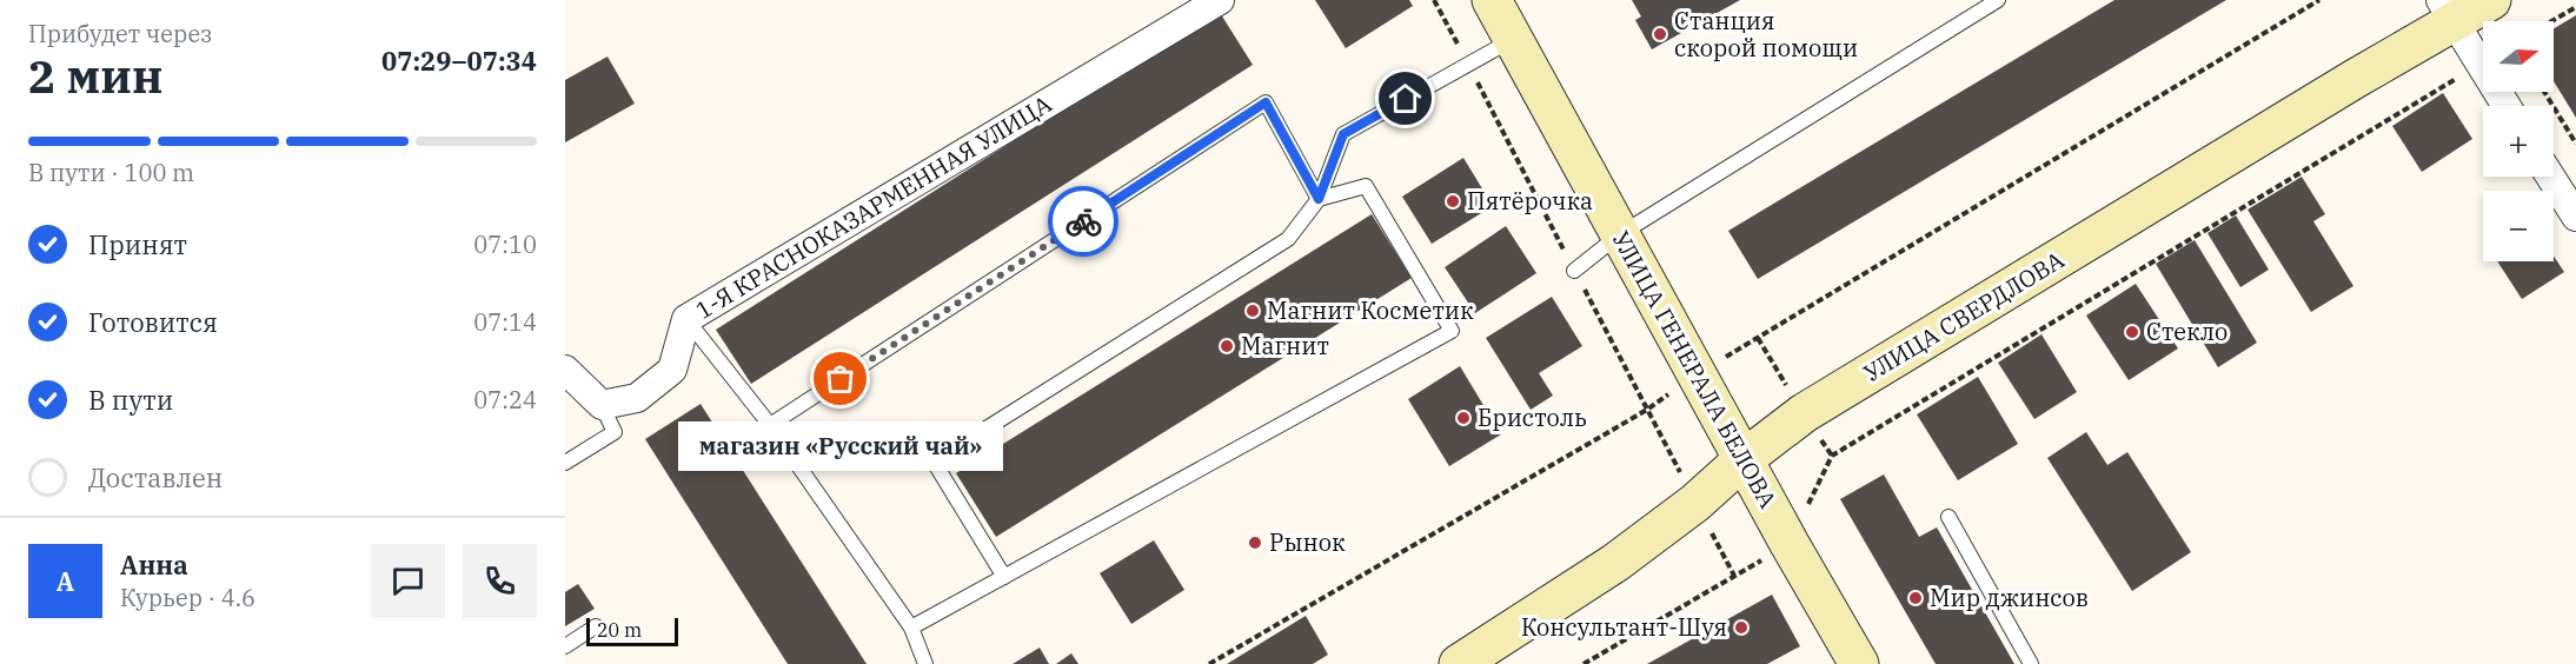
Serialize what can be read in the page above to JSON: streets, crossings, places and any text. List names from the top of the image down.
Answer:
{
  "streets": {
    "main road": ["УЛИЦА СВЕРДЛОВА", "УЛИЦА ГЕНЕРАЛА БЕЛОВА"],
    "street": ["1-Я КРАСНОКАЗАРМЕННАЯ УЛИЦА"]
  },
  "crossings": [
    ["УЛИЦА СВЕРДЛОВА", "УЛИЦА ГЕНЕРАЛА БЕЛОВА"]
  ],
  "places": [
    "Станция скорой помощи",
    "Пятёрочка",
    "Магнит Косметик",
    "Стекло",
    "Магнит",
    "магазин «Русский чай»",
    "Бристоль",
    "Рынок",
    "Мир джинсов",
    "Консультант-Шуя"
  ],
  "scale_bar": "20 m",
  "north": "right",
  "page": {
    "heading": ["2 мин", "Прибудет через", "07:29–07:34"],
    "panel": ["Анна", "Курьер · 4.6"],
    "map_buttons": ["+", "−"],
    "bar": "В пути · 100 m",
    "list": [
      ["Принят", "07:10"],
      ["Готовится", "07:14"],
      ["В пути", "07:24"],
      "Доставлен"
    ],
    "bubble": "магазин «Русский чай»",
    "round": "А",
    "scale": "20 m"
  }
}
